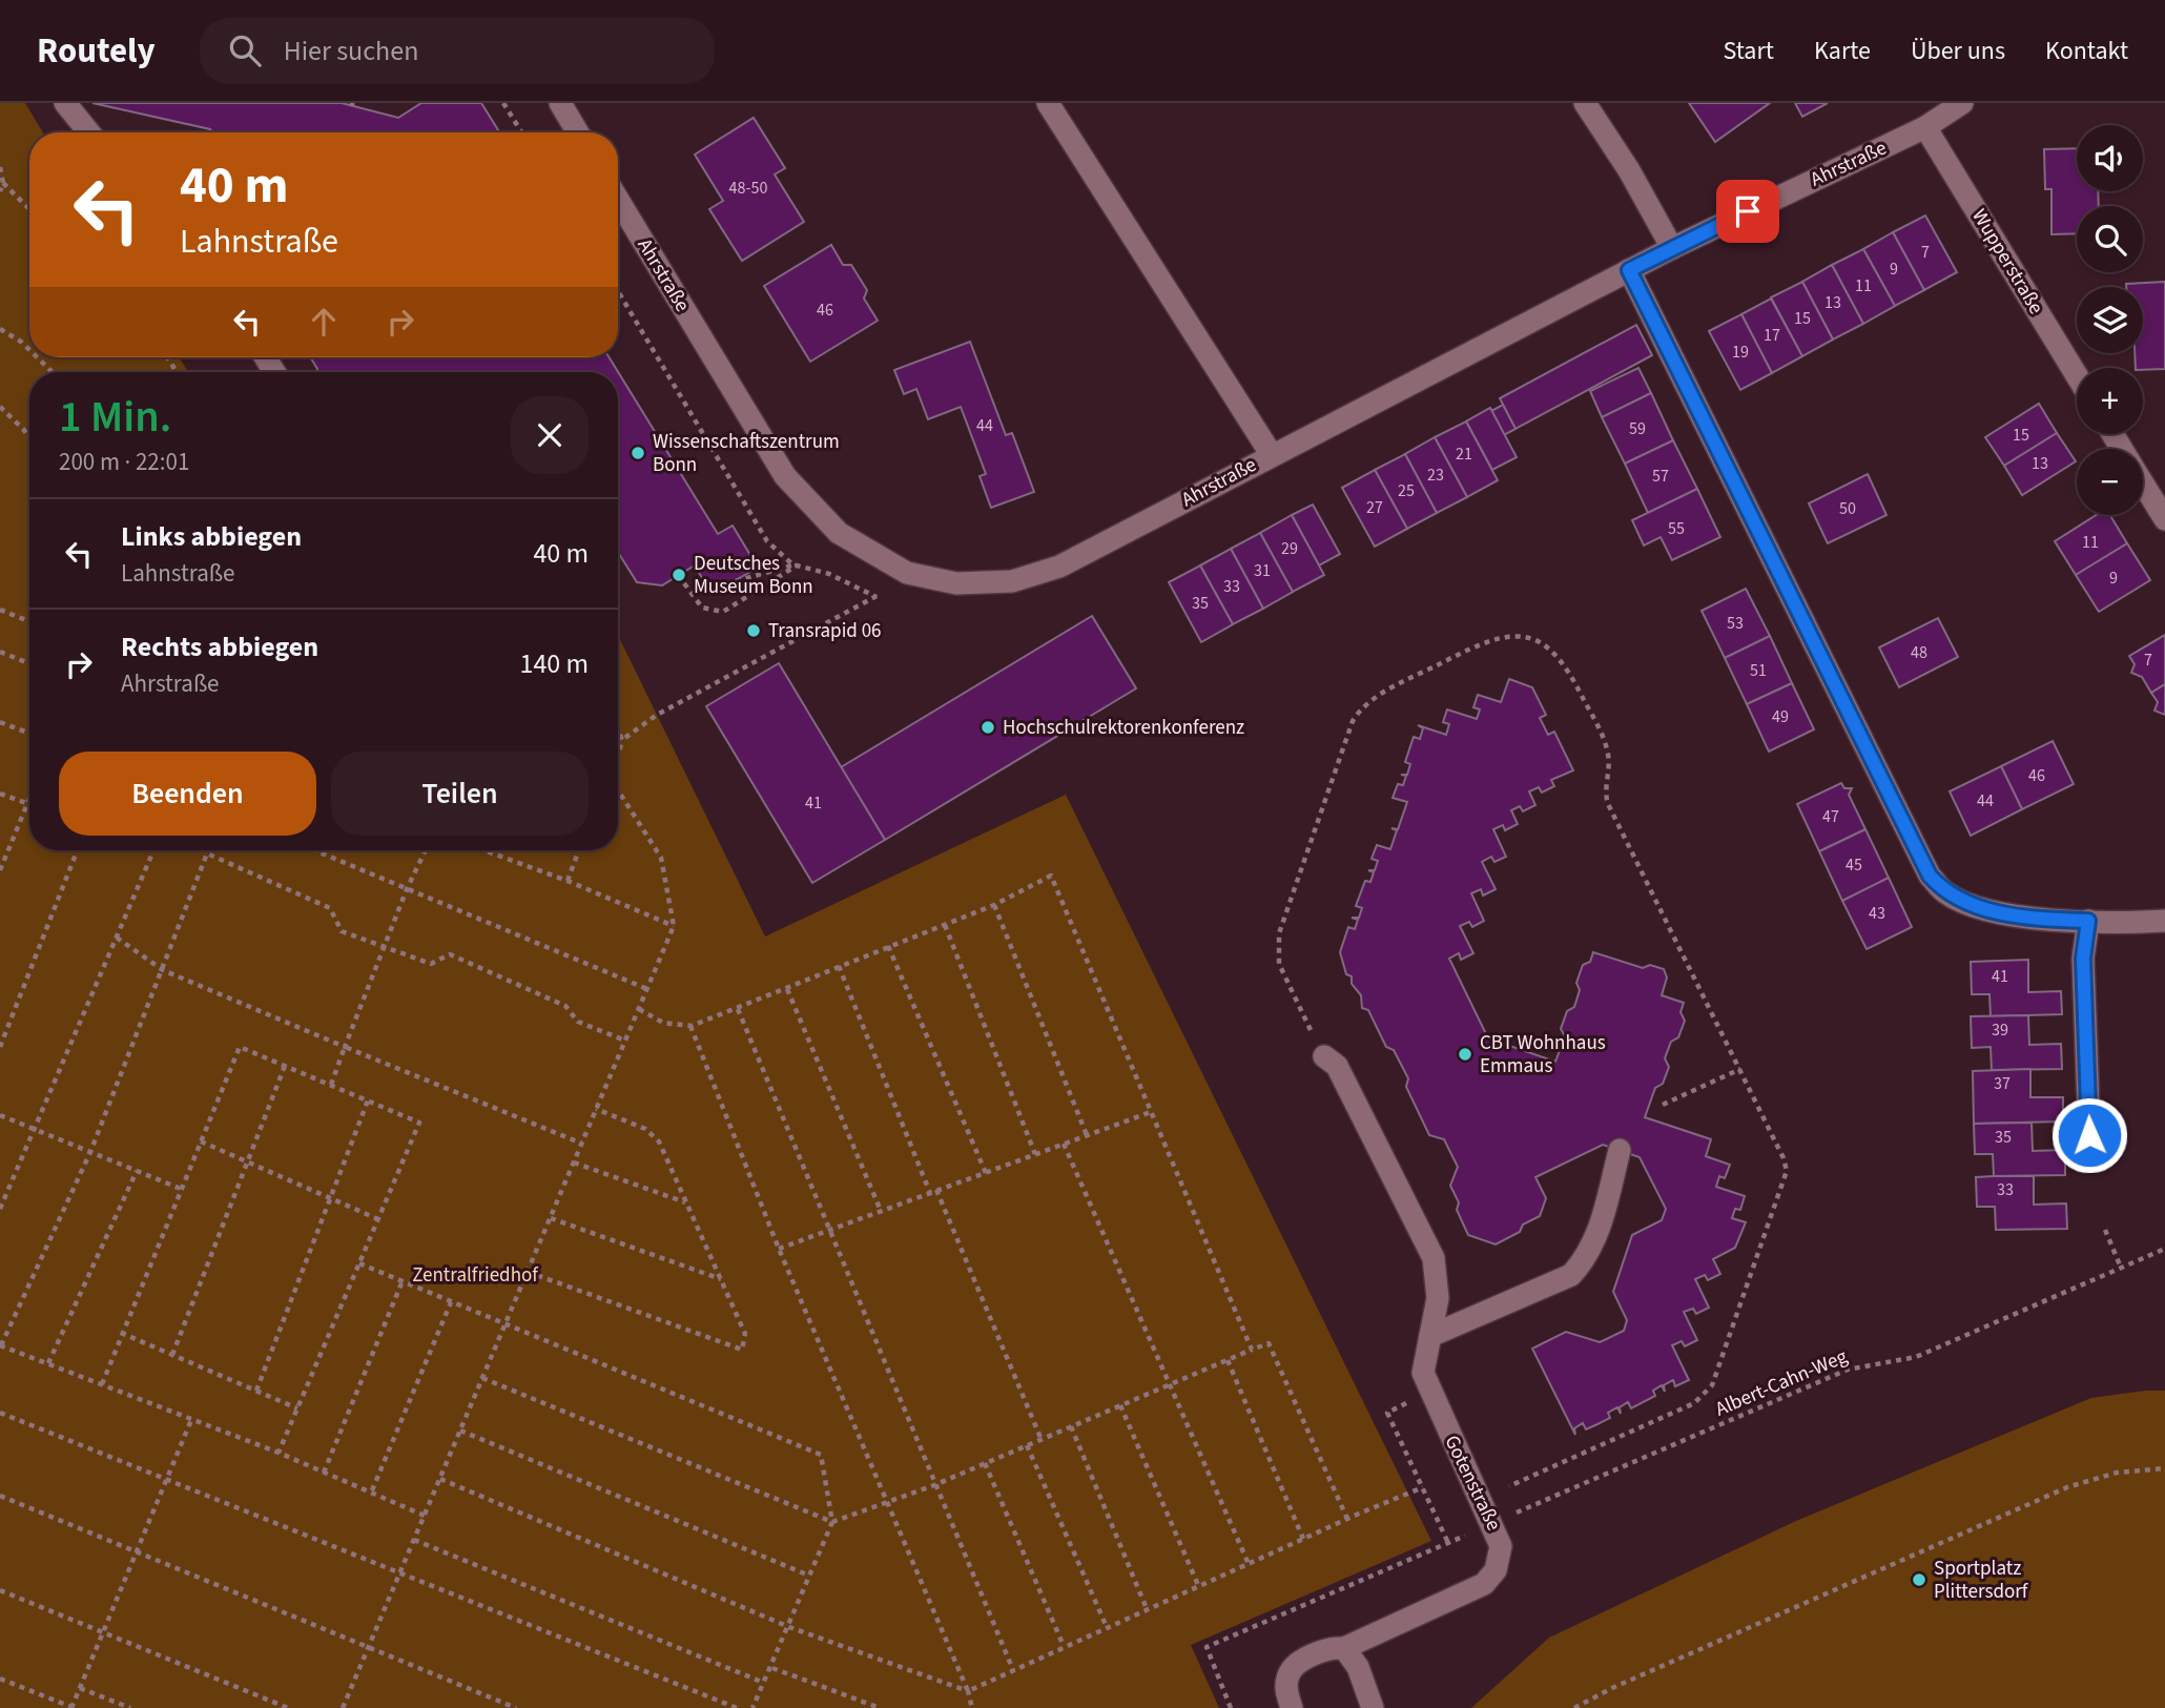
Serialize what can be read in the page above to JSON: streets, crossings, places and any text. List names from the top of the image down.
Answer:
{
  "streets": {
    "street": ["Ahrstraße", "Wupperstraße", "Gotenstraße"],
    "path": ["Albert-Cahn-Weg"]
  },
  "crossings": [
    ["Ahrstraße", "Wupperstraße"],
    ["Albert-Cahn-Weg", "Gotenstraße"]
  ],
  "parks": ["Zentralfriedhof"],
  "places": [
    "Wissenschaftszentrum Bonn",
    "Deutsches Museum Bonn",
    "Transrapid 06",
    "Hochschulrektorenkonferenz",
    "CBT Wohnhaus Emmaus",
    "Sportplatz Plittersdorf"
  ],
  "house_numbers": [
    "48-50",
    "7",
    "9",
    "11",
    "13",
    "46",
    "15",
    "17",
    "19",
    "44",
    "59",
    "15",
    "21",
    "13",
    "23",
    "57",
    "25",
    "27",
    "50",
    "55",
    "11",
    "29",
    "31",
    "9",
    "33",
    "35",
    "53",
    "48",
    "7",
    "51",
    "49",
    "46",
    "44",
    "41",
    "47",
    "45",
    "43",
    "41",
    "39",
    "37",
    "35",
    "33"
  ],
  "page": {
    "header": "Routely",
    "search": "Hier suchen",
    "nav": [
      "Start",
      "Karte",
      "Über uns",
      "Kontakt"
    ],
    "map_buttons": ["+", "−"],
    "turn": ["40 m", "Lahnstraße"],
    "heading": ["1 Min.", "200 m · 22:01"],
    "list": [
      {
        "name": "Links abbiegen",
        "note": "Lahnstraße",
        "value": "40 m"
      },
      {
        "name": "Rechts abbiegen",
        "note": "Ahrstraße",
        "value": "140 m"
      }
    ],
    "buttons": ["Beenden", "Teilen"]
  }
}
